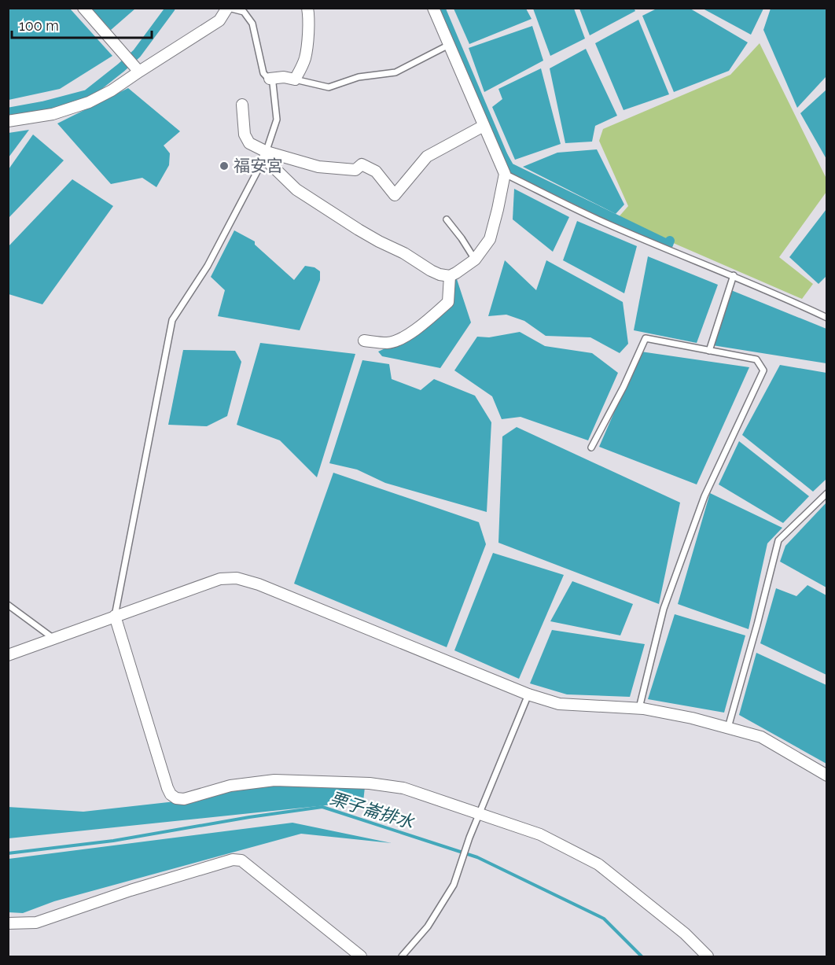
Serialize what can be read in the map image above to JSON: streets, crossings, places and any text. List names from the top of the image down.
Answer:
{
  "water": ["栗子崙排水"],
  "places": ["福安宮"],
  "scale_bar": "100 m"
}
